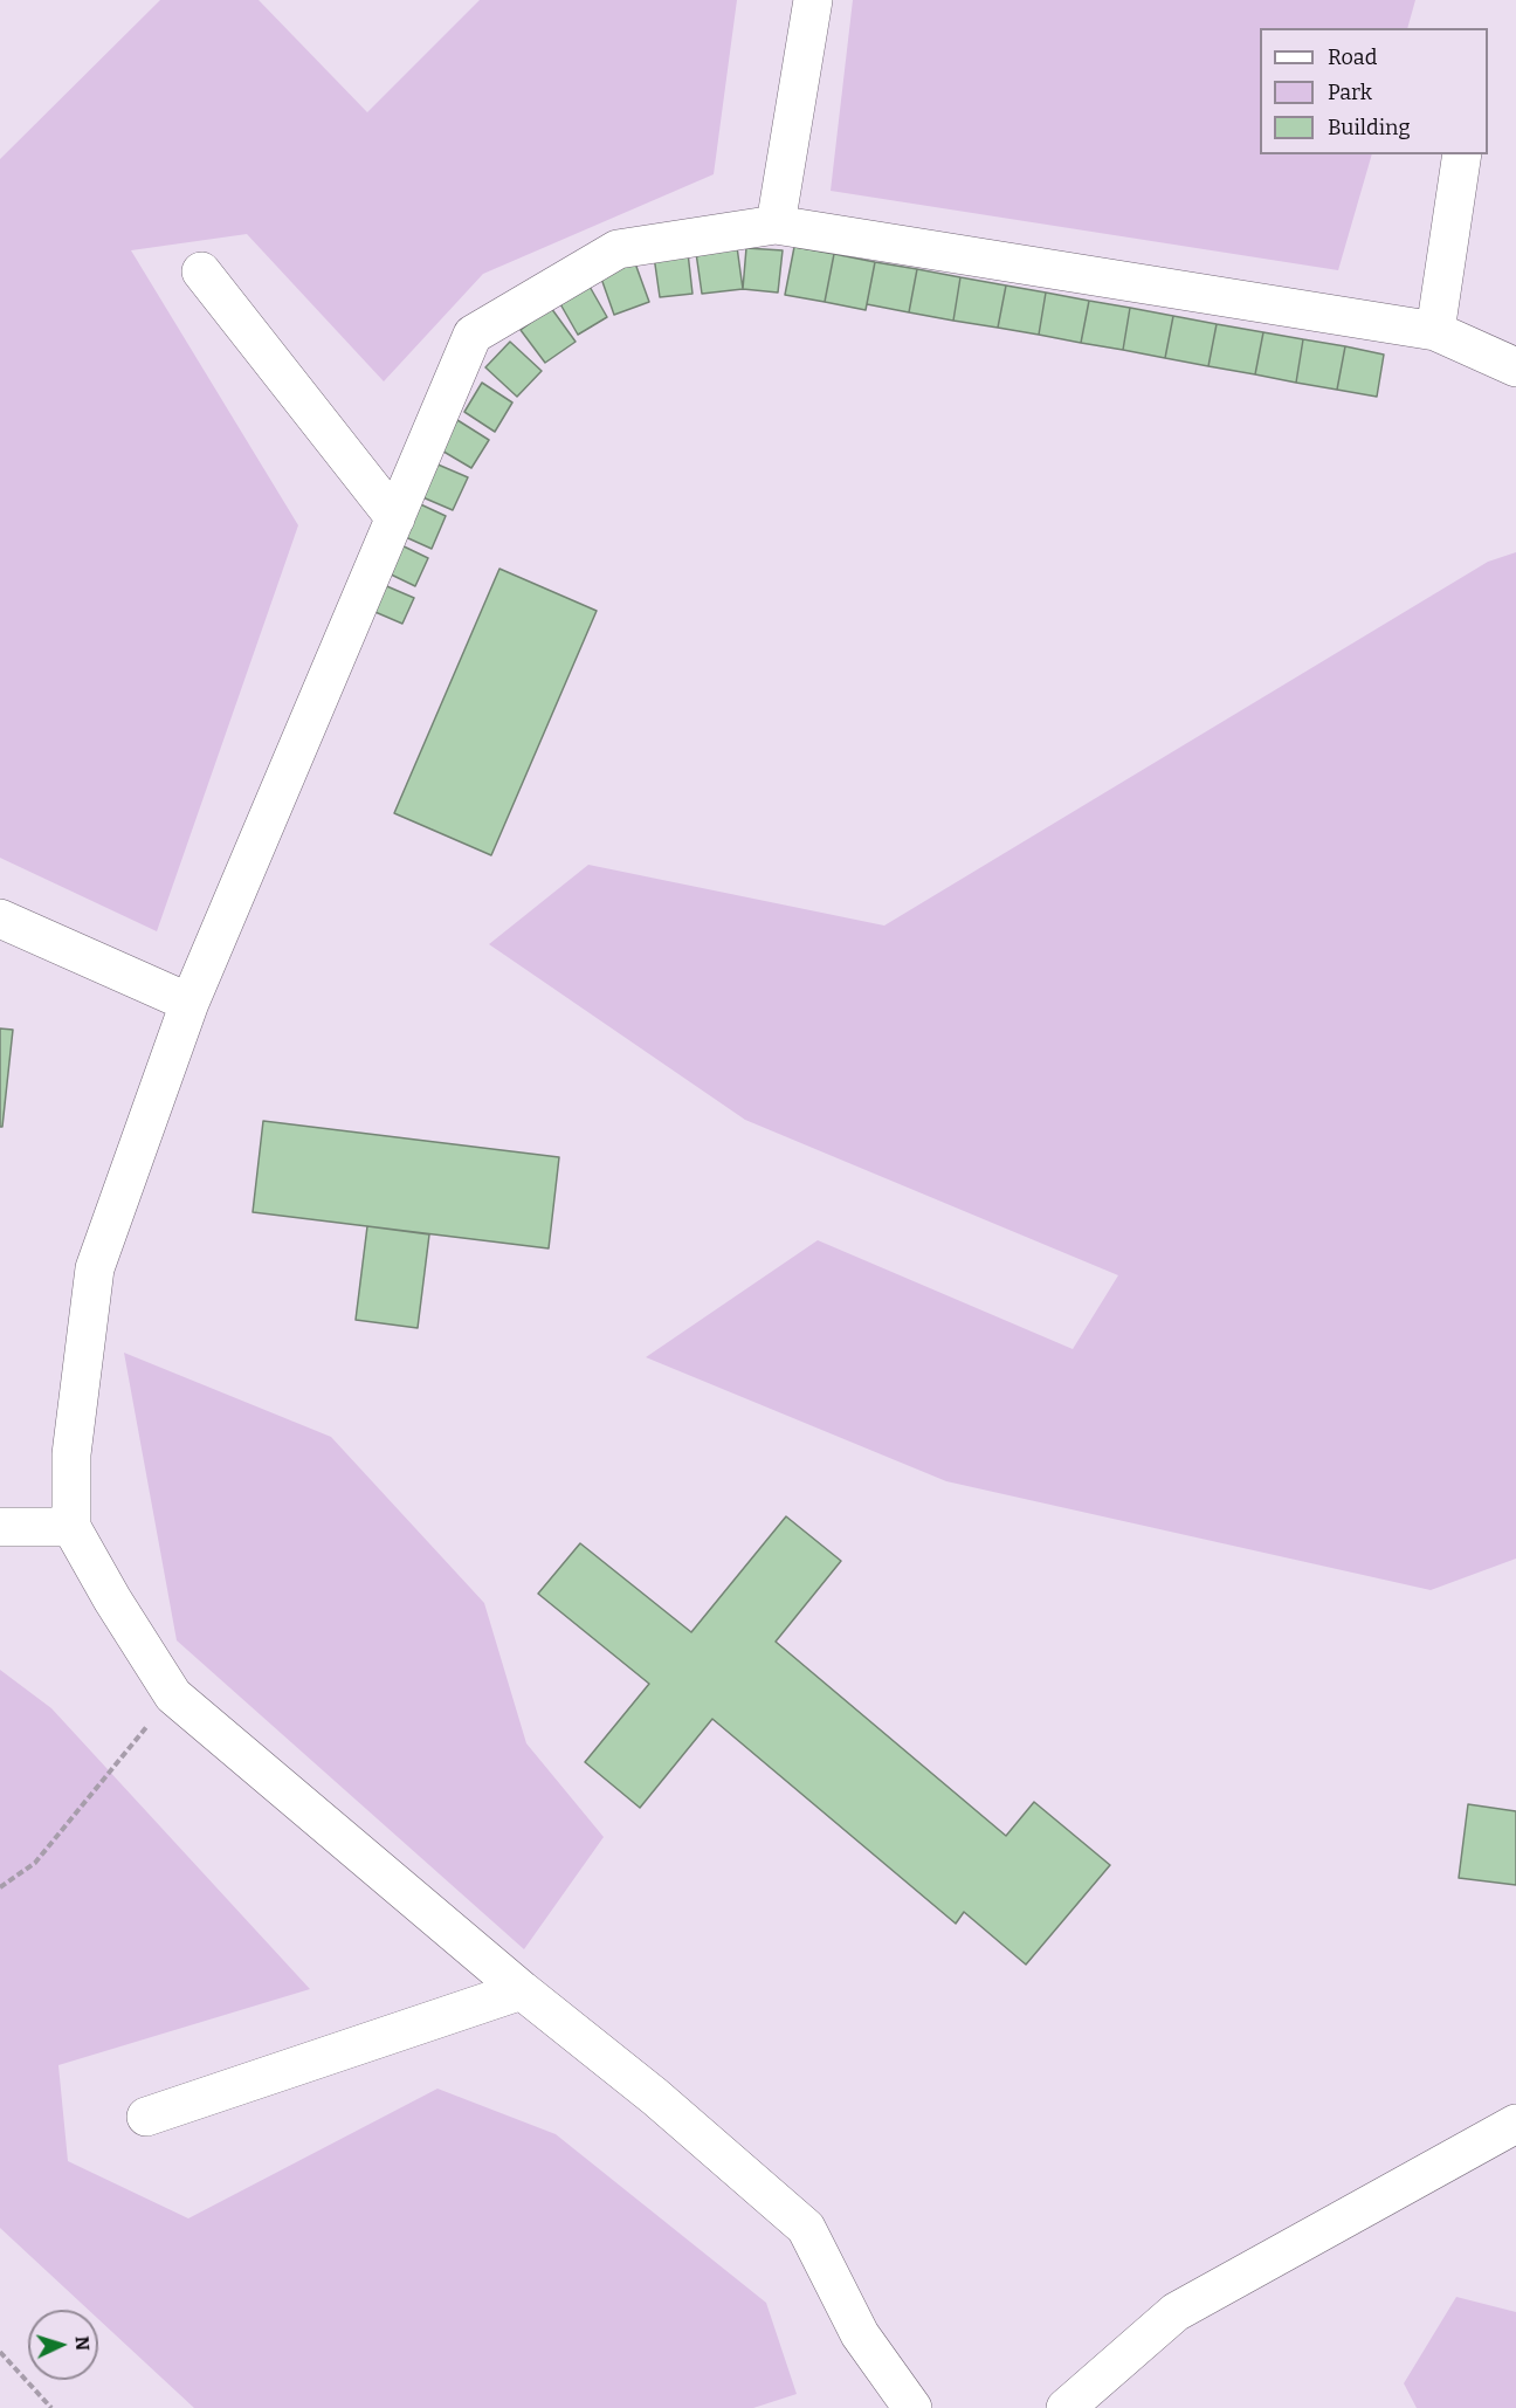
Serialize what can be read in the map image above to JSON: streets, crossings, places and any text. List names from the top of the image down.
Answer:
{
  "legend": ["Road", "Park", "Building"],
  "north": "right"
}
